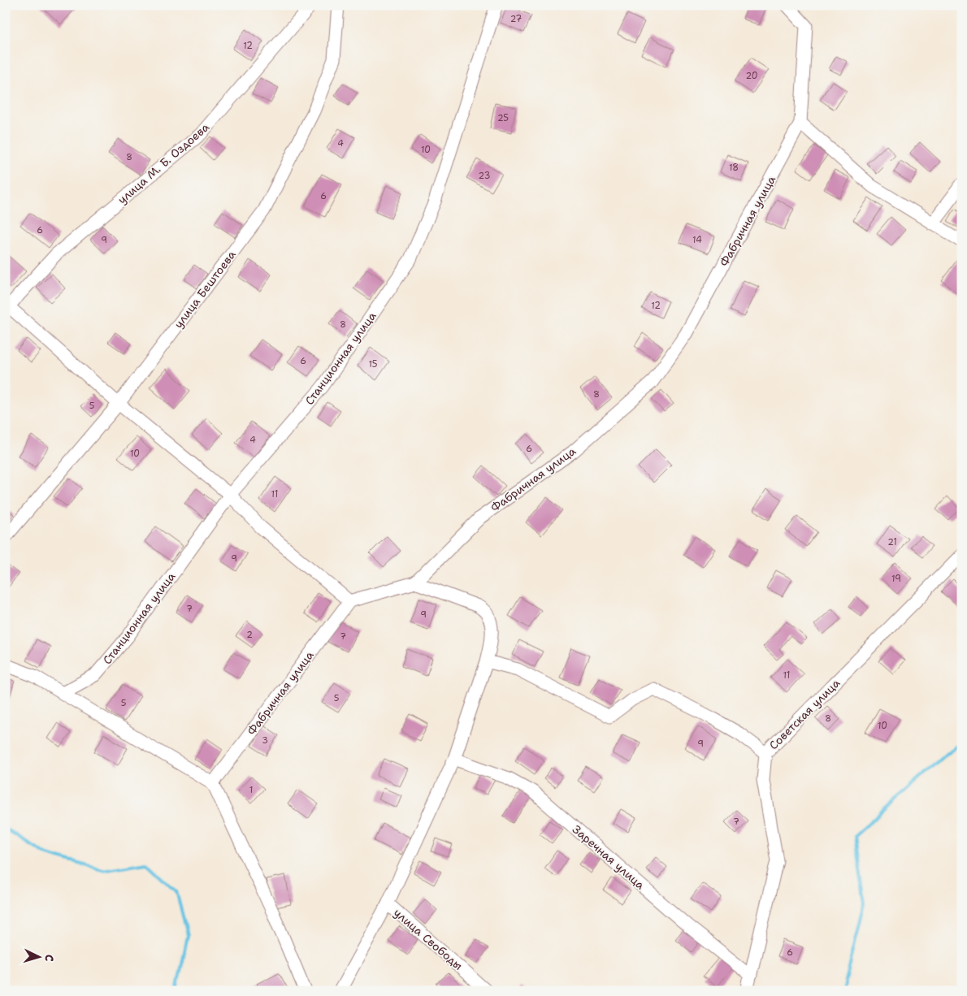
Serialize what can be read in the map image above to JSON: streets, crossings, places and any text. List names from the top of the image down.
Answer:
{
  "streets": {
    "street": [
      "улица М. Б. Оздоева",
      "Фабричная улица",
      "улица Бештоева",
      "Станционная улица",
      "Советская улица",
      "Заречная улица",
      "улица Свободы"
    ]
  },
  "crossings": [
    ["Советская улица", "Заречная улица"]
  ],
  "house_numbers": [
    "27",
    "12",
    "20",
    "25",
    "4",
    "10",
    "8",
    "18",
    "23",
    "6",
    "6",
    "9",
    "14",
    "12",
    "8",
    "6",
    "15",
    "8",
    "5",
    "4",
    "6",
    "10",
    "11",
    "21",
    "9",
    "19",
    "7",
    "9",
    "2",
    "7",
    "11",
    "5",
    "5",
    "8",
    "10",
    "3",
    "9",
    "1",
    "7",
    "6"
  ],
  "north": "right"
}
